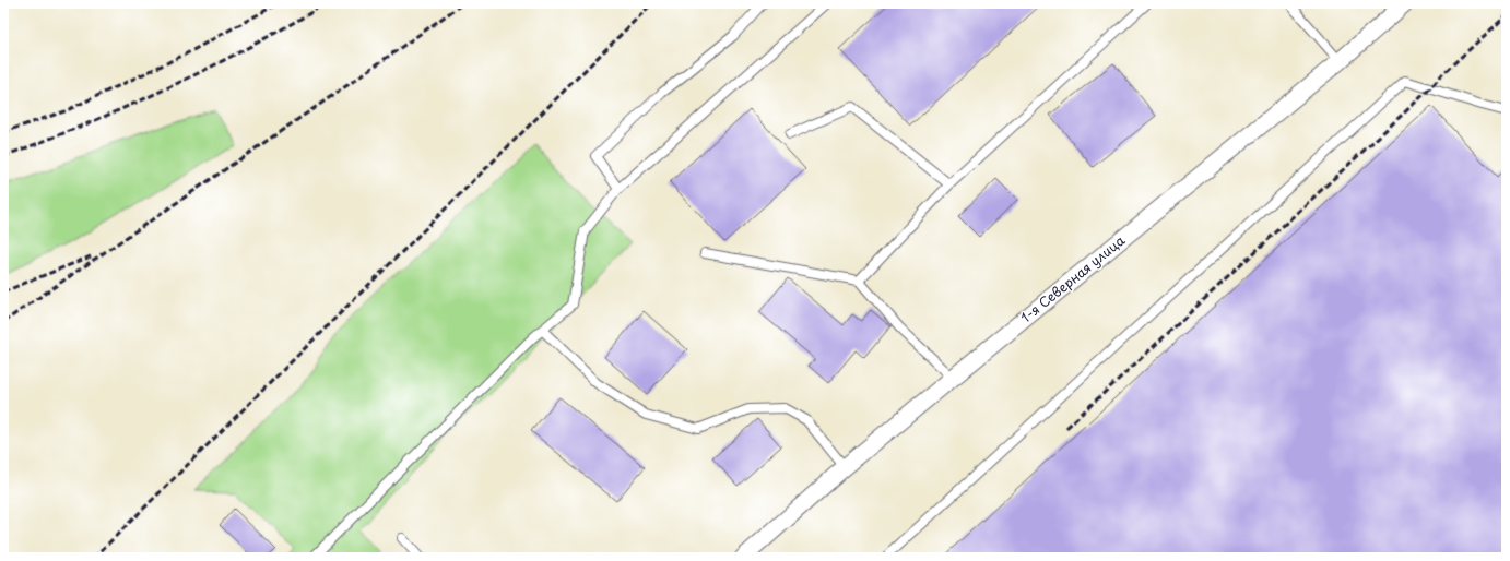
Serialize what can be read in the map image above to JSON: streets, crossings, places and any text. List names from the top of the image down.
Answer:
{
  "streets": {
    "street": ["1-я Северная улица"]
  }
}
